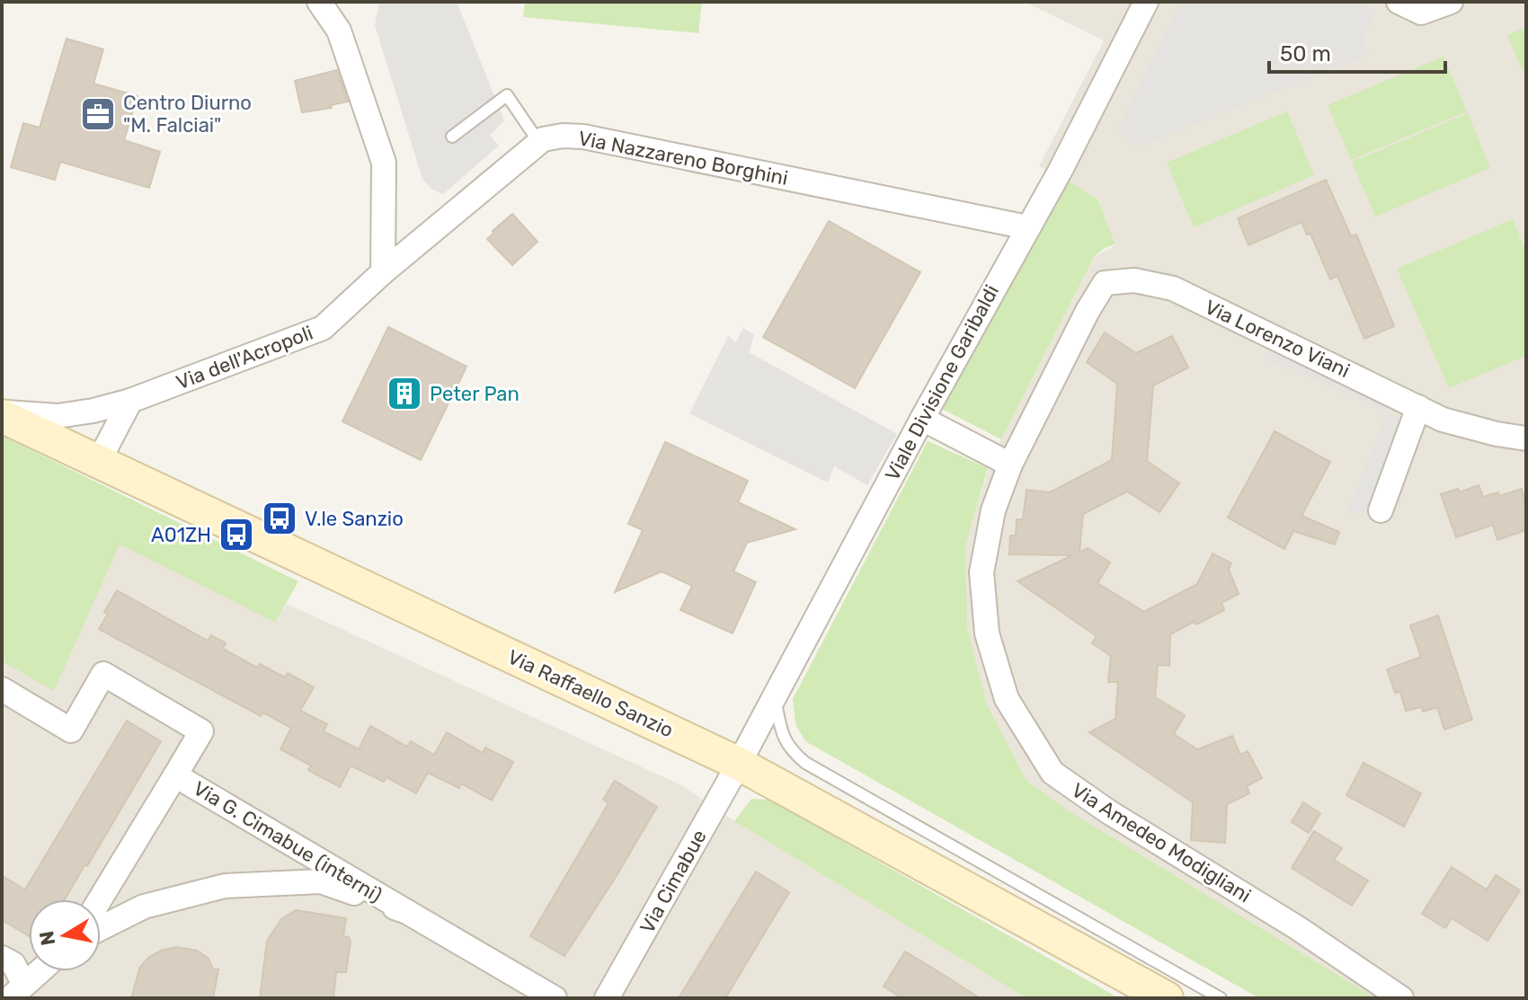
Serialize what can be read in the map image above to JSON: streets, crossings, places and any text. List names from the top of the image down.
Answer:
{
  "streets": {
    "main road": ["Via Raffaello Sanzio"],
    "street": [
      "Via Nazzareno Borghini",
      "Via Lorenzo Viani",
      "Via dell'Acropoli",
      "Viale Divisione Garibaldi",
      "Via G. Cimabue (interni)",
      "Via Amedeo Modigliani",
      "Via Cimabue"
    ]
  },
  "crossings": [
    ["Via Nazzareno Borghini", "Viale Divisione Garibaldi"],
    ["Via Lorenzo Viani", "Via Amedeo Modigliani"],
    ["Via dell'Acropoli", "Via Raffaello Sanzio"],
    ["Viale Divisione Garibaldi", "Via Raffaello Sanzio"],
    ["Viale Divisione Garibaldi", "Via Cimabue"],
    ["Via Raffaello Sanzio", "Via Cimabue"]
  ],
  "places": {
    "office": ["Centro Diurno \"M. Falciai\""],
    "building": ["Peter Pan"],
    "bus stop": ["V.le Sanzio", "A01ZH"]
  },
  "scale_bar": "50 m",
  "north": "left"
}
